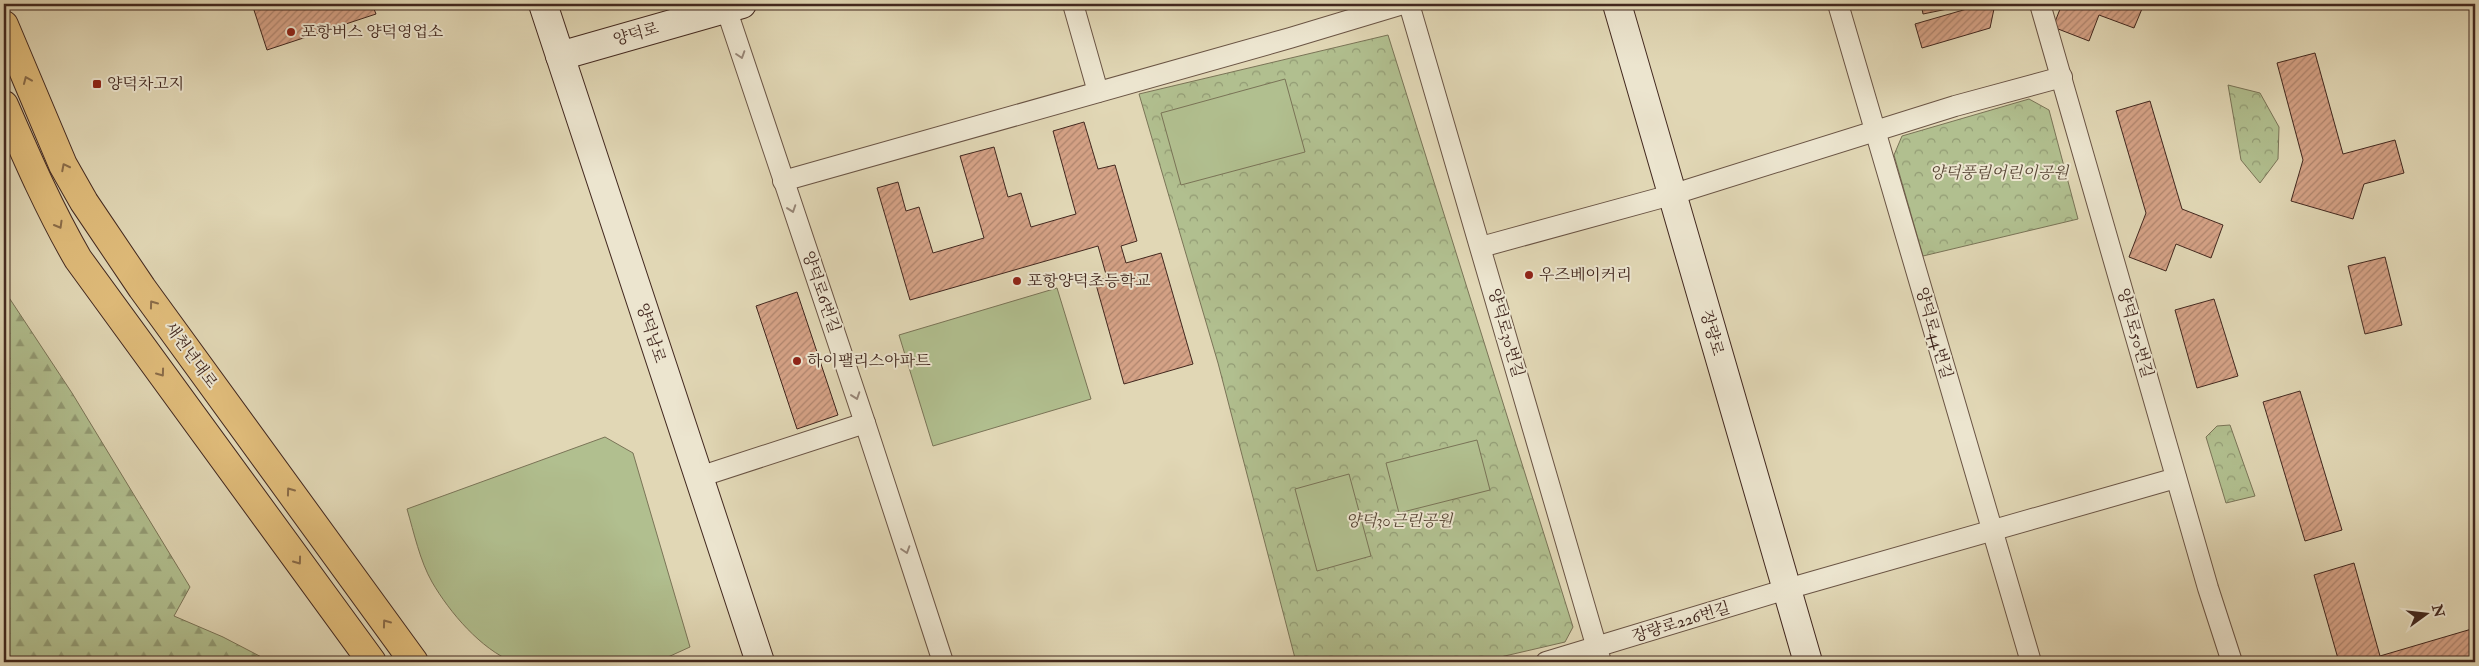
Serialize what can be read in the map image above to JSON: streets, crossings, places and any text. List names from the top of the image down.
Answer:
{
  "streets": {
    "main road": ["새천년대로"],
    "street": [
      "양덕로",
      "양덕로6번길",
      "양덕남로",
      "양덕로30번길",
      "장량로",
      "양덕로44번길",
      "양덕로50번길",
      "장량로226번길"
    ]
  },
  "crossings": [
    ["양덕로", "양덕로6번길"],
    ["양덕로", "양덕남로"],
    ["양덕로30번길", "장량로226번길"],
    ["장량로", "장량로226번길"],
    ["양덕로44번길", "장량로226번길"],
    ["양덕로50번길", "장량로226번길"]
  ],
  "one_way": ["양덕로6번길"],
  "parks": ["양덕풍림어린이공원", "양덕30근린공원"],
  "places": {
    "other": [
      "포항버스 양덕영업소",
      "우즈베이커리",
      "포항양덕초등학교",
      "하이팰리스아파트"
    ],
    "transit": ["양덕차고지"]
  },
  "north": "right"
}
